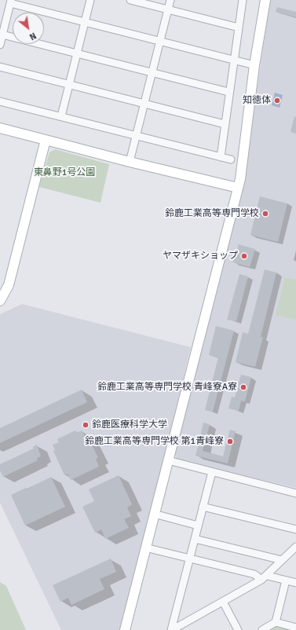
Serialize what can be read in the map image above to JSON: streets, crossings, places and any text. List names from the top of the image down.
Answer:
{
  "parks": ["東鼻野1号公園"],
  "places": [
    "知徳体",
    "鈴鹿工業高等専門学校",
    "ヤマザキショップ",
    "鈴鹿工業高等専門学校 青峰寮A寮",
    "鈴鹿医療科学大学",
    "鈴鹿工業高等専門学校 第1青峰寮"
  ],
  "north": "bottom right"
}
